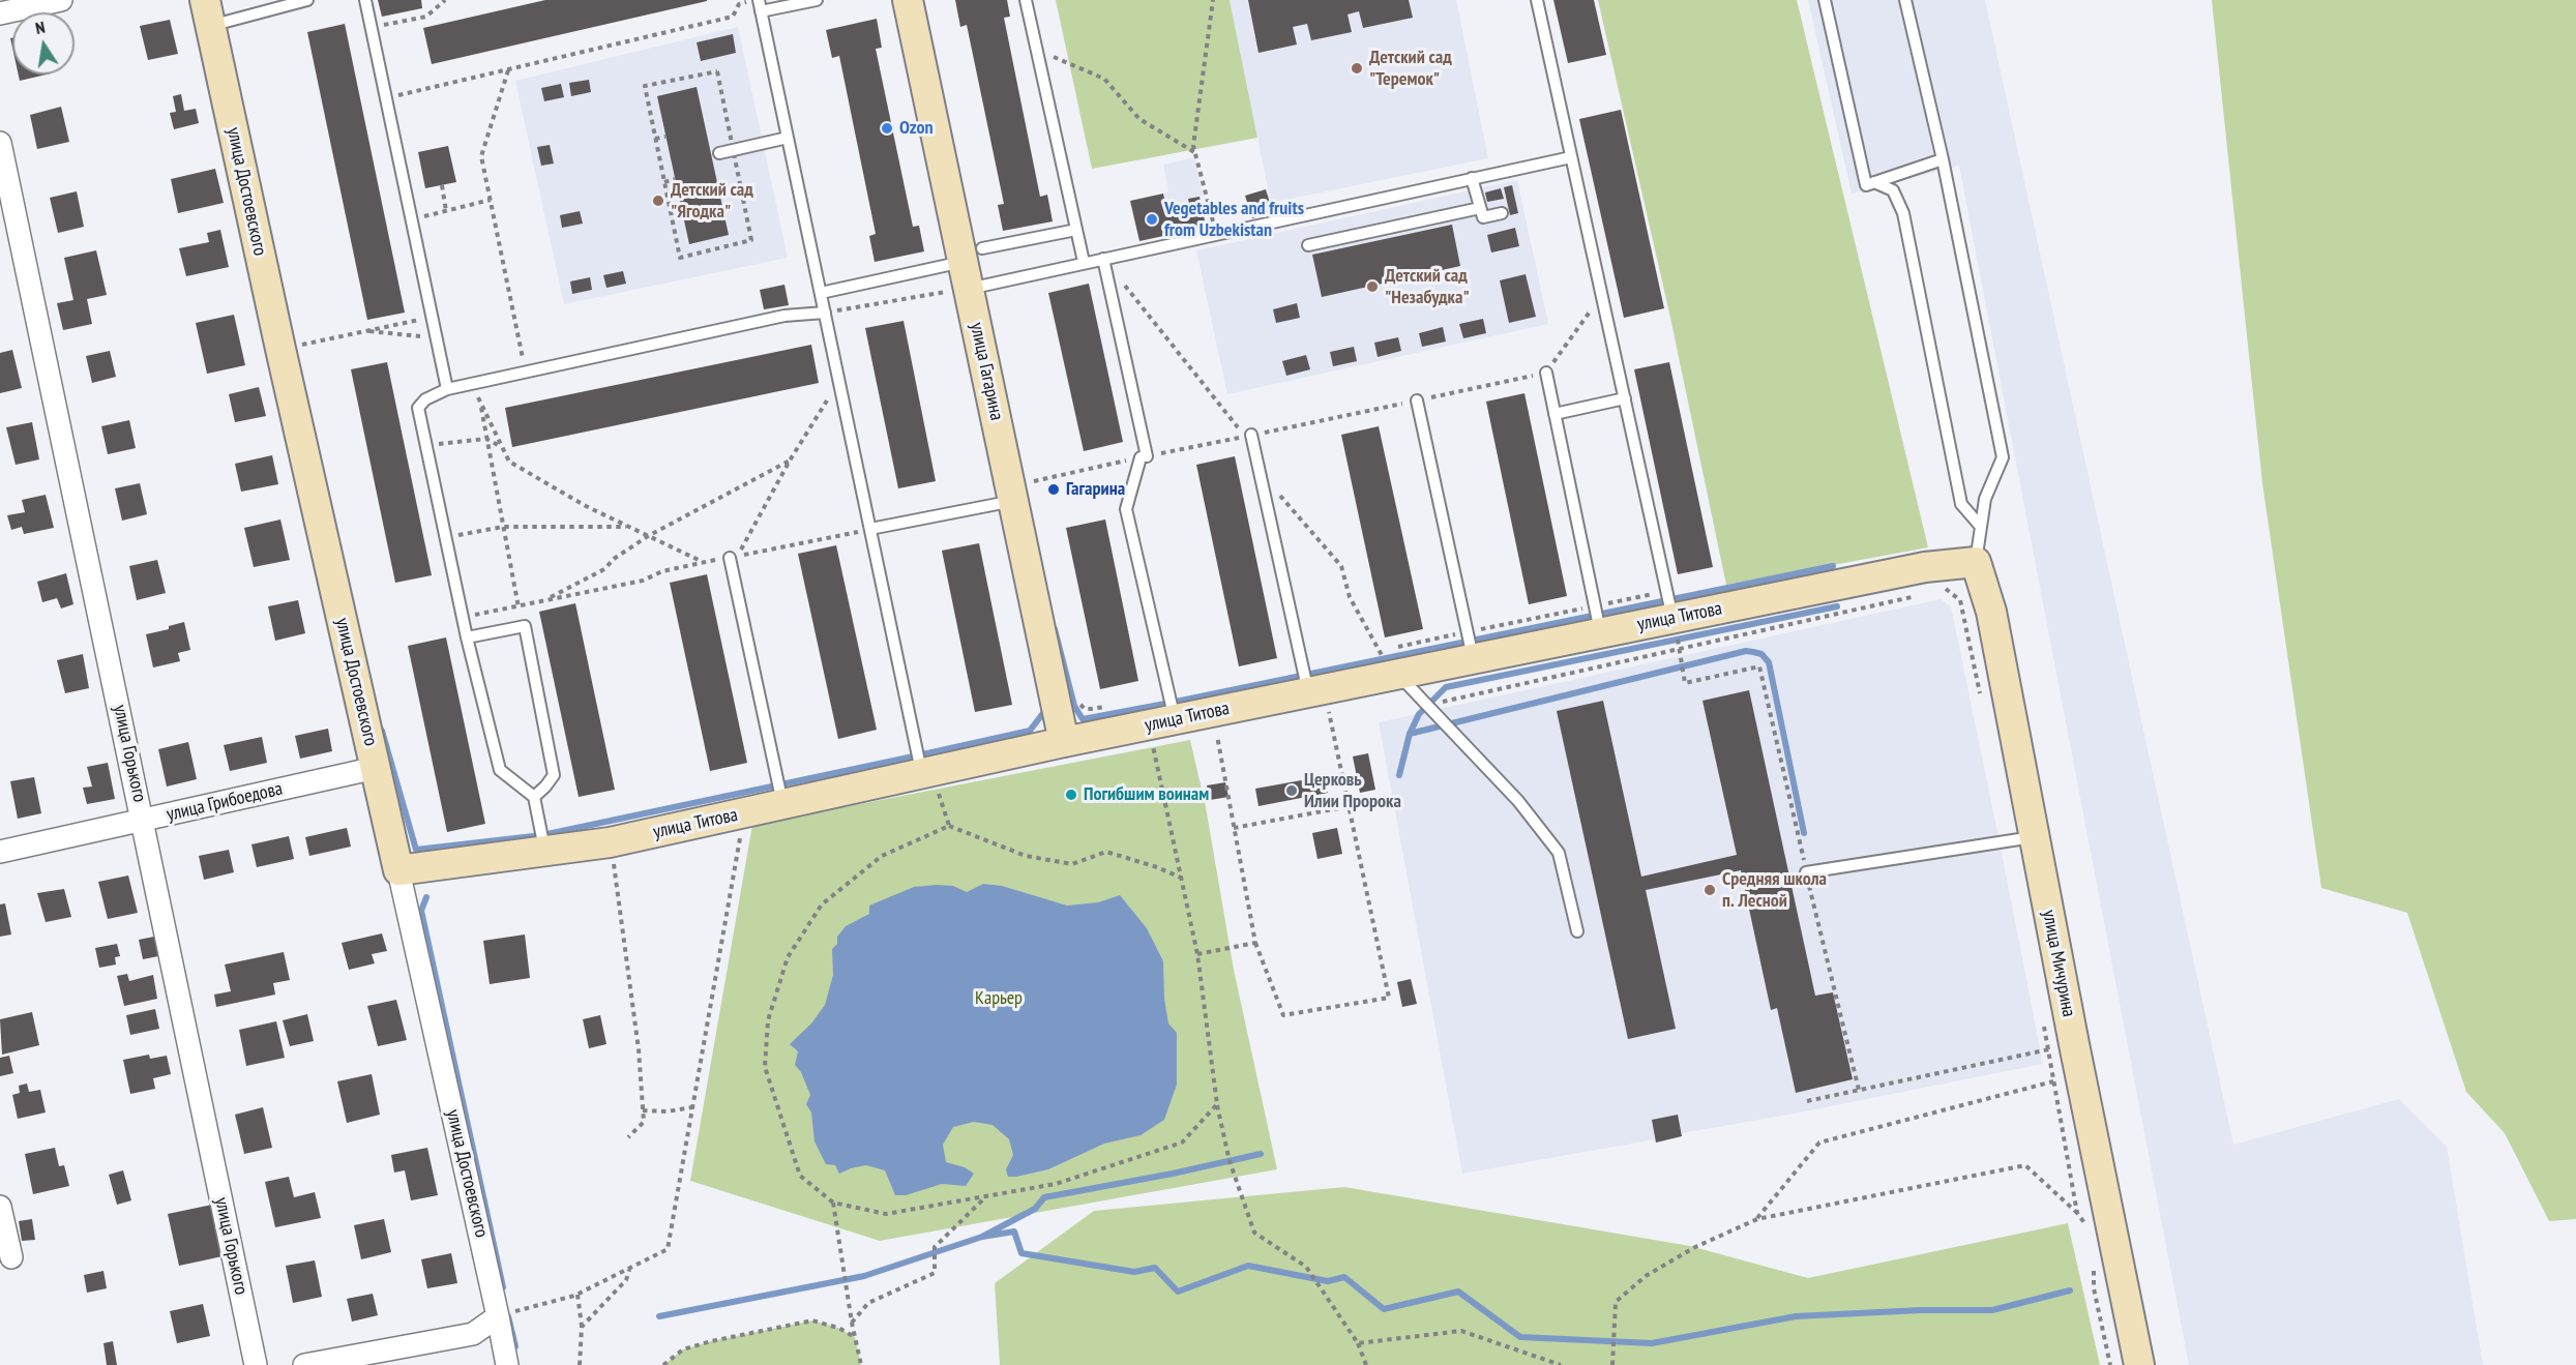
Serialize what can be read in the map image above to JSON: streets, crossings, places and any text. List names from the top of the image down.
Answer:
{
  "streets": {
    "street": [
      "улица Достоевского",
      "улица Гагарина",
      "улица Титова",
      "улица Горького",
      "улица Грибоедова",
      "улица Мичурина"
    ]
  },
  "crossings": [
    ["улица Достоевского", "улица Титова"],
    ["улица Достоевского", "улица Грибоедова"],
    ["улица Гагарина", "улица Титова"],
    ["улица Титова", "улица Мичурина"],
    ["улица Горького", "улица Грибоедова"]
  ],
  "parks": ["Карьер"],
  "places": [
    "Детский сад \"Теремок\"",
    "Ozon",
    "Детский сад \"Ягодка\"",
    "Vegetables and fruits from Uzbekistan",
    "Детский сад \"Незабудка\"",
    "Гагарина",
    "Церковь Илии Пророка",
    "Погибшим воинам",
    "Средняя школа п. Лесной"
  ],
  "north": "top"
}
